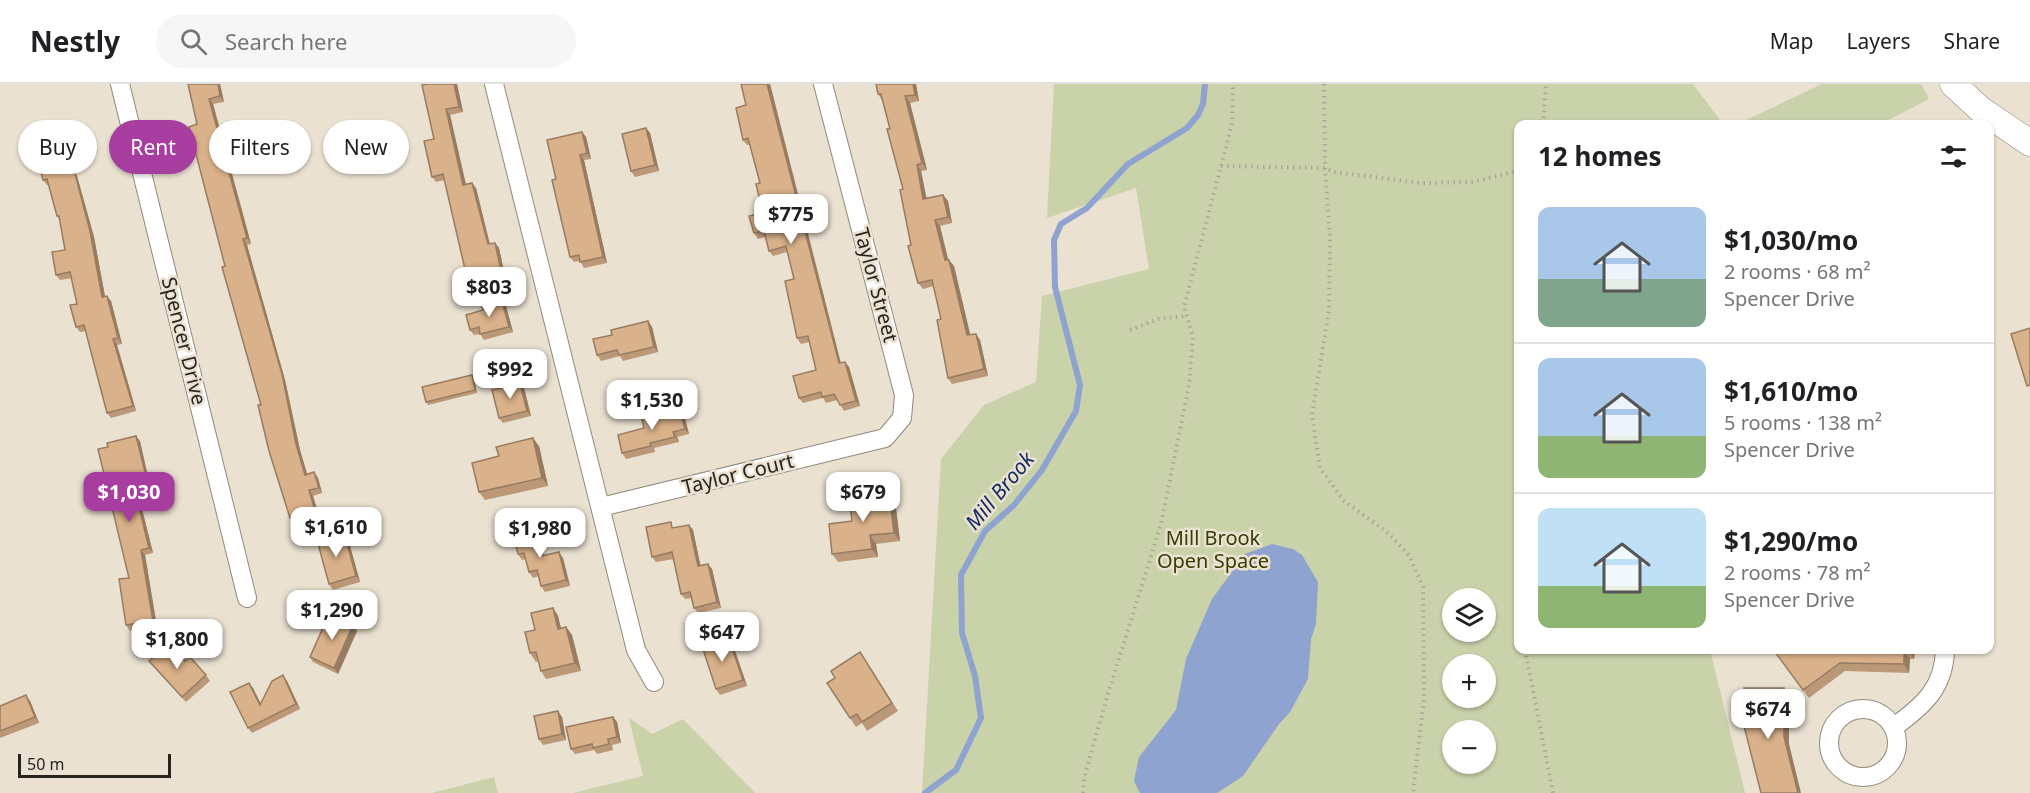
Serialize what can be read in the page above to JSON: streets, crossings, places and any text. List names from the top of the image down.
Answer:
{
  "streets": {
    "street": ["Taylor Street", "Spencer Drive", "Taylor Court"]
  },
  "crossings": [
    ["Taylor Street", "Taylor Court"]
  ],
  "water": ["Mill Brook"],
  "parks": ["Mill Brook Open Space"],
  "scale_bar": "50 m",
  "page": {
    "header": "Nestly",
    "search": "Search here",
    "nav": ["Map", "Layers", "Share"],
    "chip": [
      "Buy",
      "Rent",
      "Filters",
      "New"
    ],
    "heading": "12 homes",
    "list": [
      {
        "name": "$1,030/mo",
        "note": "2 rooms · 68 m² · Spencer Drive"
      },
      {
        "name": "$1,610/mo",
        "note": "5 rooms · 138 m² · Spencer Drive"
      },
      {
        "name": "$1,290/mo",
        "note": "2 rooms · 78 m² · Spencer Drive"
      }
    ],
    "price": [
      "$775",
      "$803",
      "$992",
      "$1,530",
      "$1,030",
      "$679",
      "$1,610",
      "$1,980",
      "$1,290",
      "$647",
      "$1,800",
      "$674"
    ],
    "map_buttons": ["+", "−"],
    "scale": "50 m"
  }
}
